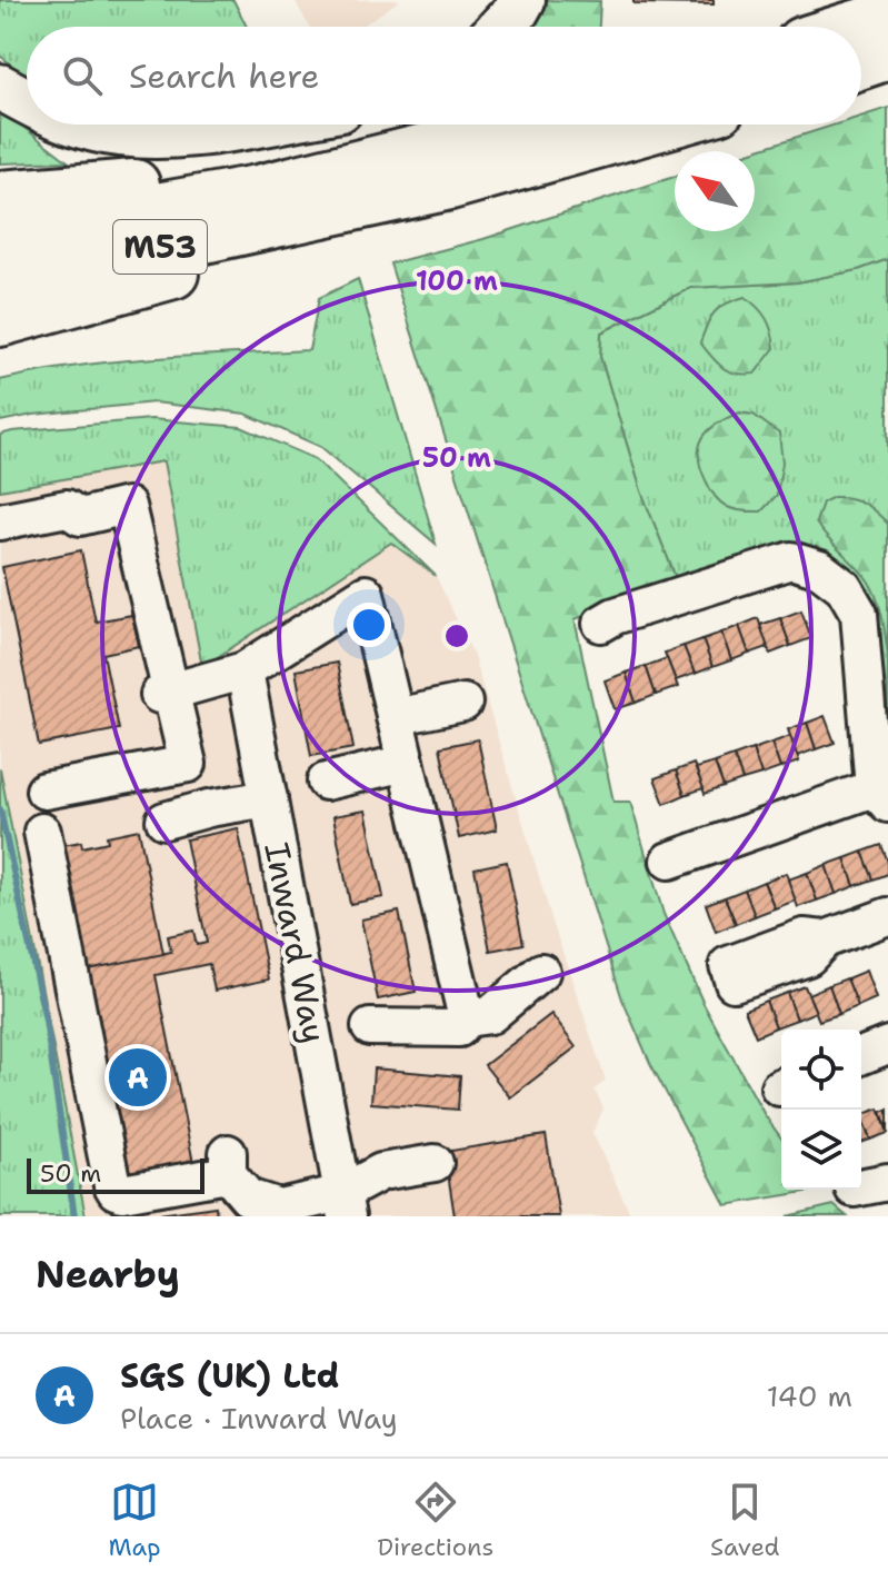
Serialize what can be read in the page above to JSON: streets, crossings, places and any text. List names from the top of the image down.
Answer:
{
  "streets": {
    "highway": ["M53"],
    "street": ["Inward Way"]
  },
  "scale_bar": "50 m",
  "north": "top left",
  "page": {
    "search": "Search here",
    "pins": "A",
    "scale": "50 m",
    "heading": "Nearby",
    "list": [
      {
        "mark": "A",
        "name": "SGS (UK) Ltd",
        "note": "Place · Inward Way",
        "value": "140 m"
      }
    ],
    "nav": ["Map", "Directions", "Saved"]
  },
  "rings": ["100 m", "50 m"]
}
